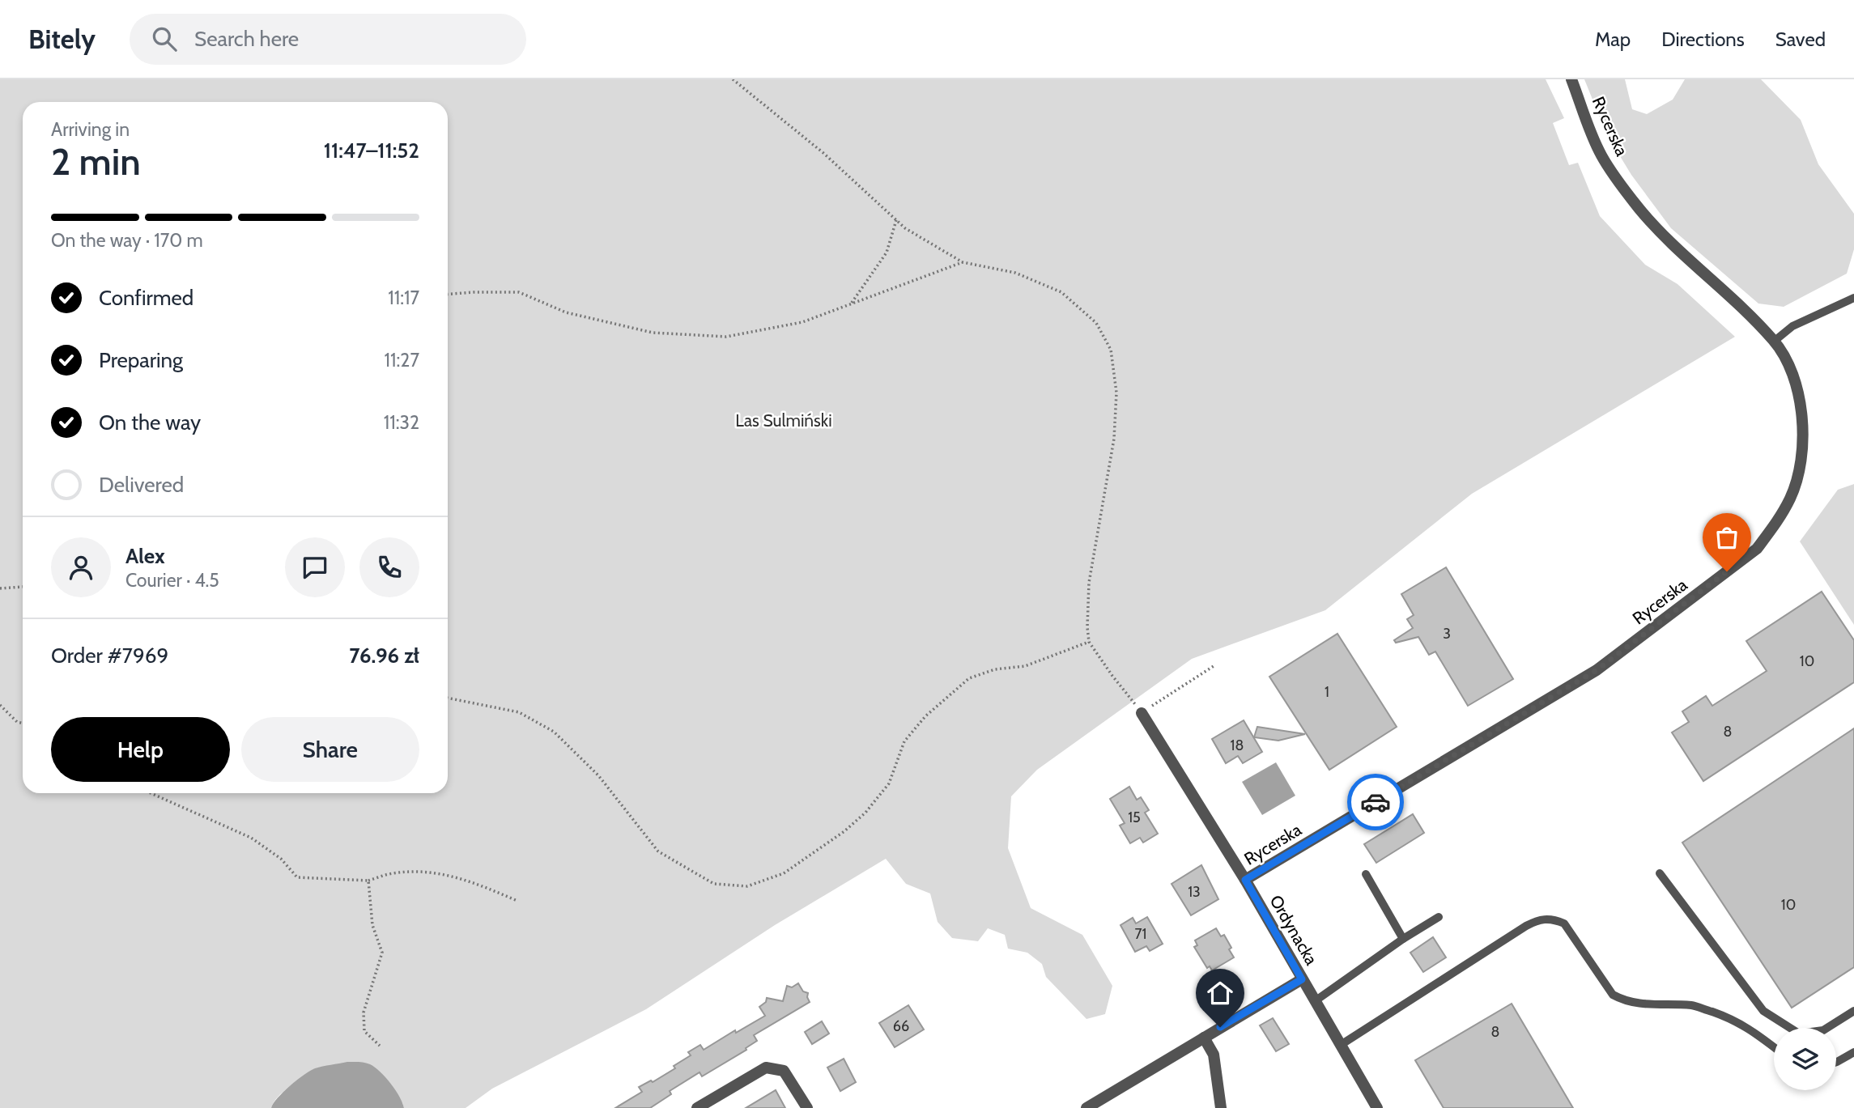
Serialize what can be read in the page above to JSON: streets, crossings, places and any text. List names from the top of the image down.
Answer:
{
  "streets": {
    "street": ["Rycerska", "Ordynacka"]
  },
  "crossings": [
    ["Rycerska", "Ordynacka"]
  ],
  "parks": ["Las Sulmiński"],
  "house_numbers": [
    "3",
    "10",
    "1",
    "8",
    "18",
    "15",
    "13",
    "10",
    "71",
    "66",
    "8"
  ],
  "page": {
    "header": "Bitely",
    "search": "Search here",
    "nav": ["Map", "Directions", "Saved"],
    "heading": ["2 min", "Arriving in", "11:47–11:52"],
    "panel": [
      "Alex",
      "Courier · 4.5",
      "Order #7969",
      "76.96 zł"
    ],
    "bar": "On the way · 170 m",
    "list": [
      ["Confirmed", "11:17"],
      ["Preparing", "11:27"],
      ["On the way", "11:32"],
      "Delivered"
    ],
    "buttons": ["Help", "Share"]
  }
}
